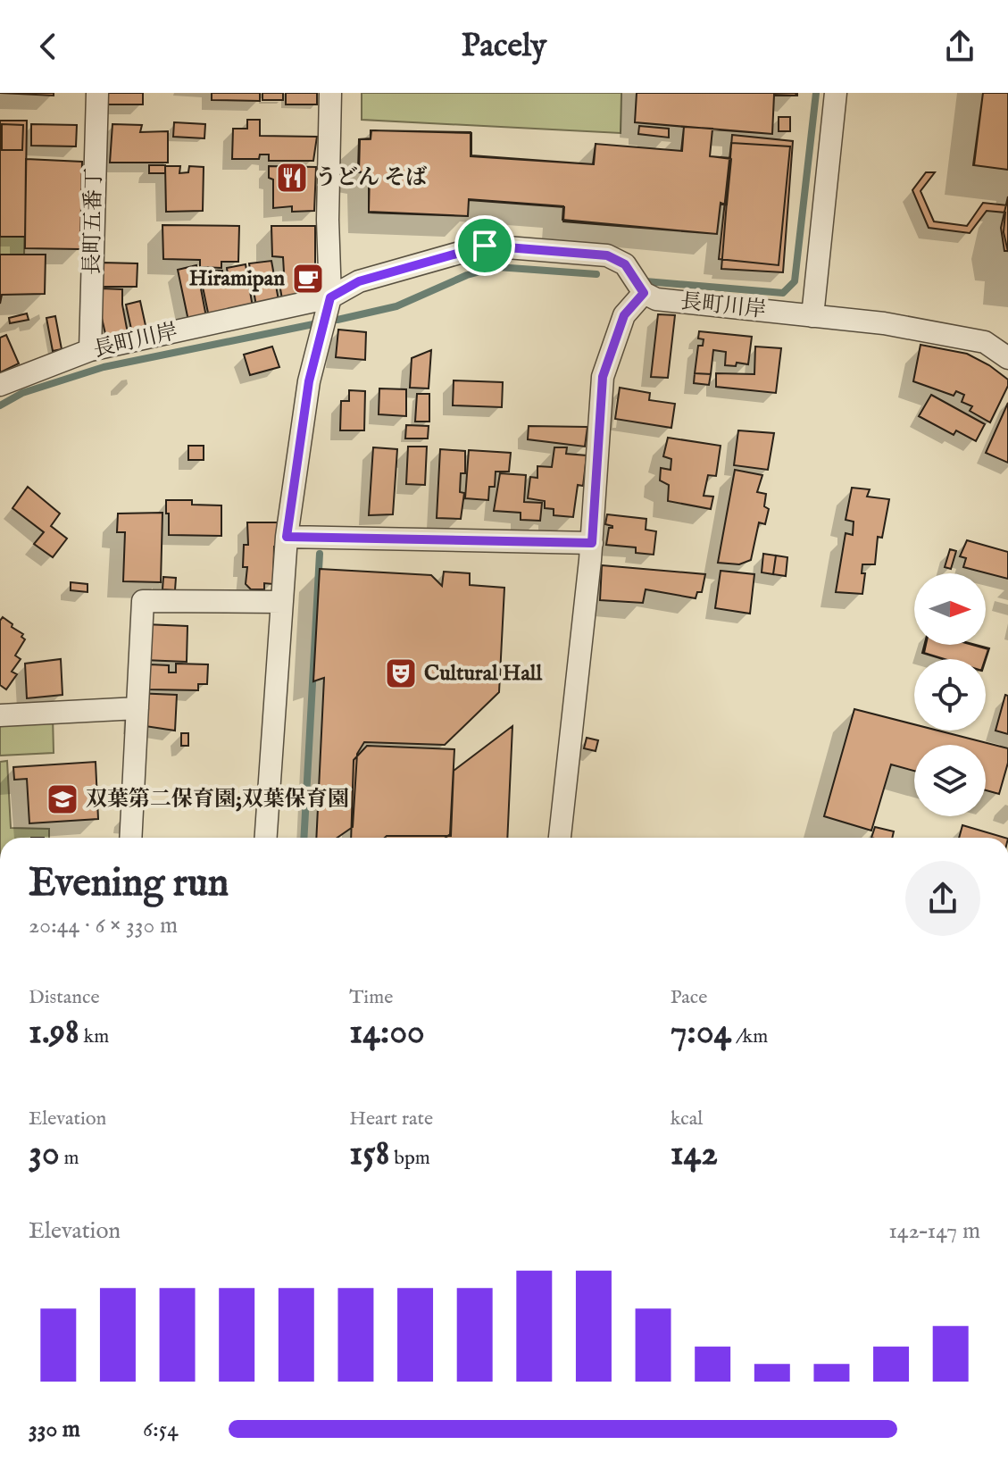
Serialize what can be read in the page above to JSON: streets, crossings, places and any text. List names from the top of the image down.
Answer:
{
  "streets": {
    "street": ["長町五番丁", "長町川岸"]
  },
  "crossings": [
    ["長町五番丁", "長町川岸"]
  ],
  "places": {
    "restaurant": ["うどん そば"],
    "cafe": ["Hiramipan"],
    "theatre": ["Cultural Hall"],
    "school or university": ["双葉第二保育園;双葉保育園"]
  },
  "north": "right",
  "page": {
    "header": "Pacely",
    "heading": ["Evening run", "20:44 · 6 × 330 m"],
    "stats": [
      ["Distance", "1.98 km"],
      ["Time", "14:00"],
      ["Pace", "7:04 /km"],
      ["Elevation", "30 m"],
      ["Heart rate", "158 bpm"],
      ["kcal", "142"]
    ],
    "chart": ["Elevation", "142–147 m"],
    "list": [
      {
        "name": "330 m",
        "note": "6:54"
      }
    ]
  }
}
